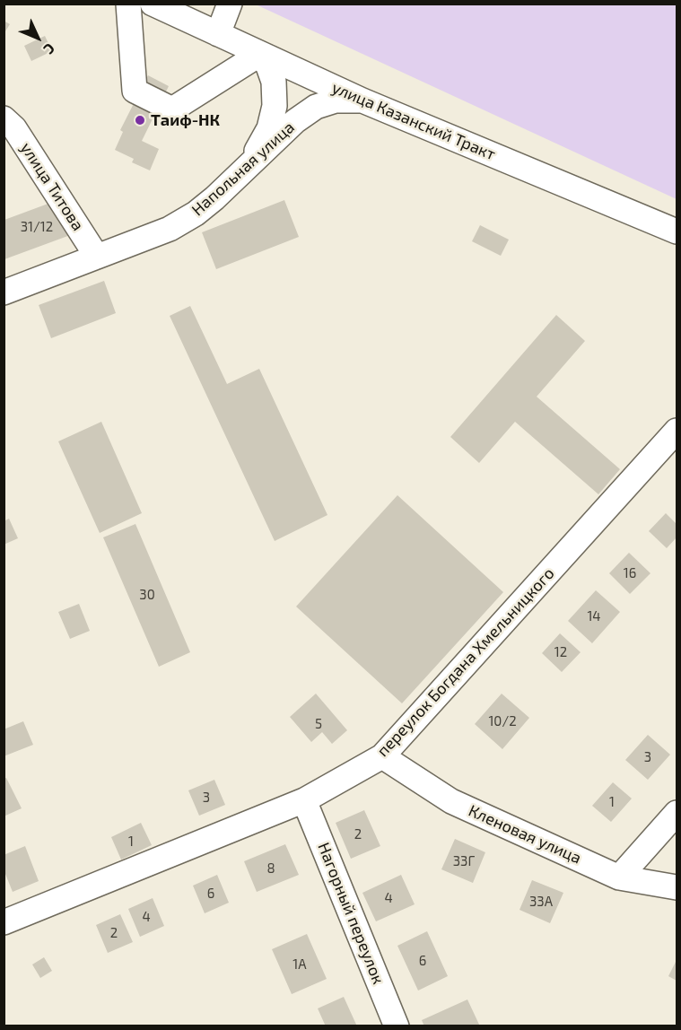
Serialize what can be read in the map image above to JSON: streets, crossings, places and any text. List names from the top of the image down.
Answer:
{
  "streets": {
    "street": [
      "улица Казанский Тракт",
      "Напольная улица",
      "улица Титова",
      "переулок Богдана Хмельницкого",
      "Кленовая улица",
      "Нагорный переулок"
    ]
  },
  "crossings": [
    ["улица Казанский Тракт", "Напольная улица"],
    ["Напольная улица", "улица Титова"],
    ["переулок Богдана Хмельницкого", "Кленовая улица"],
    ["переулок Богдана Хмельницкого", "Нагорный переулок"]
  ],
  "places": ["Таиф-НК"],
  "house_numbers": [
    "31/12",
    "16",
    "30",
    "14",
    "12",
    "10/2",
    "5",
    "3",
    "3",
    "1",
    "2",
    "1",
    "33Г",
    "8",
    "6",
    "4",
    "33А",
    "4",
    "2",
    "6",
    "1А"
  ],
  "north": "bottom right"
}
